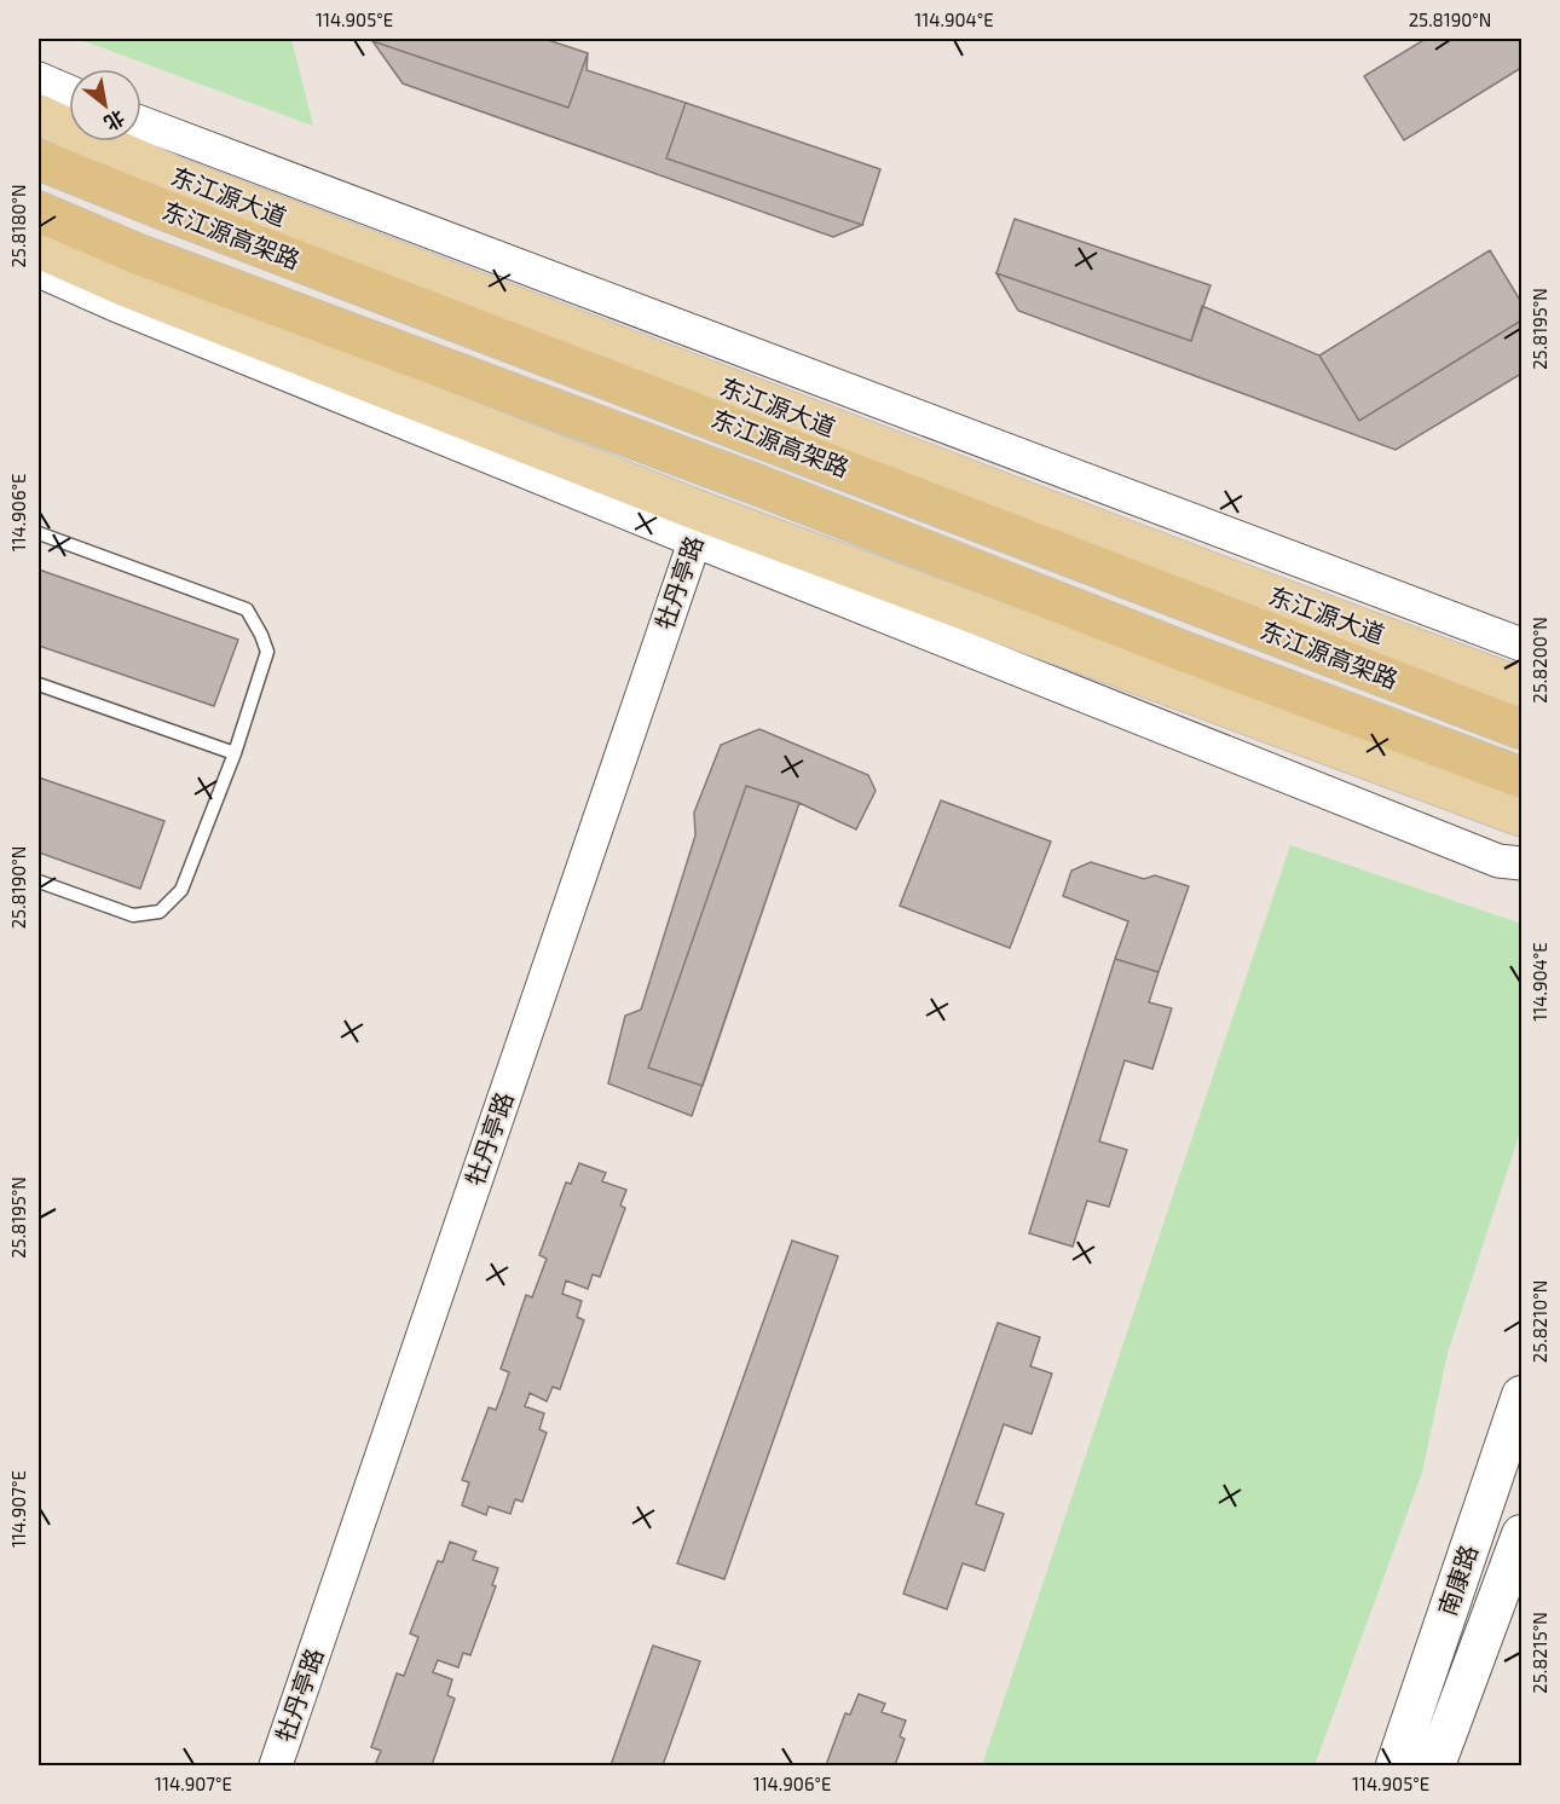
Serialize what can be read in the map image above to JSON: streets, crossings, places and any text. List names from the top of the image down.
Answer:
{
  "streets": {
    "highway": ["东江源高架路"],
    "main road": ["东江源大道", "南康路"],
    "street": ["牡丹亭路"]
  },
  "north": "bottom right",
  "coordinates": [
    "114.905°E",
    "114.904°E",
    "25.8190°N",
    "25.8180°N",
    "25.8195°N",
    "114.906°E",
    "25.8200°N",
    "25.8210°N",
    "114.907°E",
    "25.8215°N"
  ]
}
